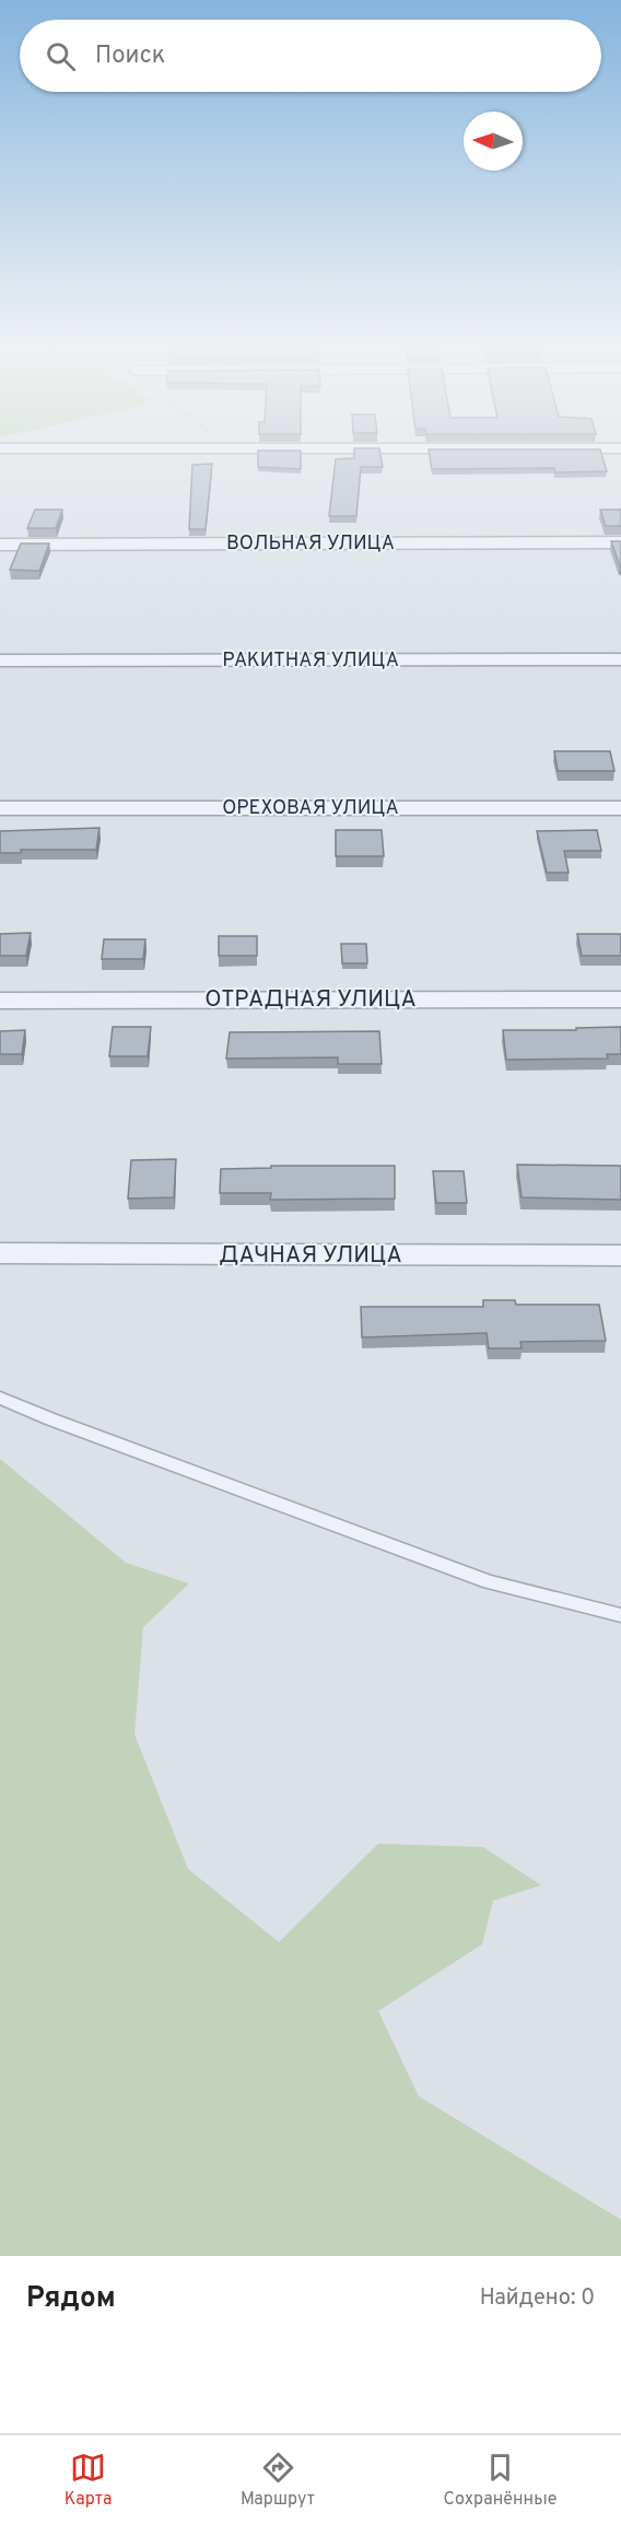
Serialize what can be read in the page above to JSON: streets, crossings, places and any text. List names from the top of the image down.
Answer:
{
  "streets": {
    "street": [
      "ВОЛЬНАЯ УЛИЦА",
      "РАКИТНАЯ УЛИЦА",
      "ОРЕХОВАЯ УЛИЦА",
      "ОТРАДНАЯ УЛИЦА",
      "ДАЧНАЯ УЛИЦА"
    ]
  },
  "north": "left",
  "page": {
    "search": "Поиск",
    "heading": ["Рядом", "Найдено: 0"],
    "nav": ["Карта", "Маршрут", "Сохранённые"]
  }
}
